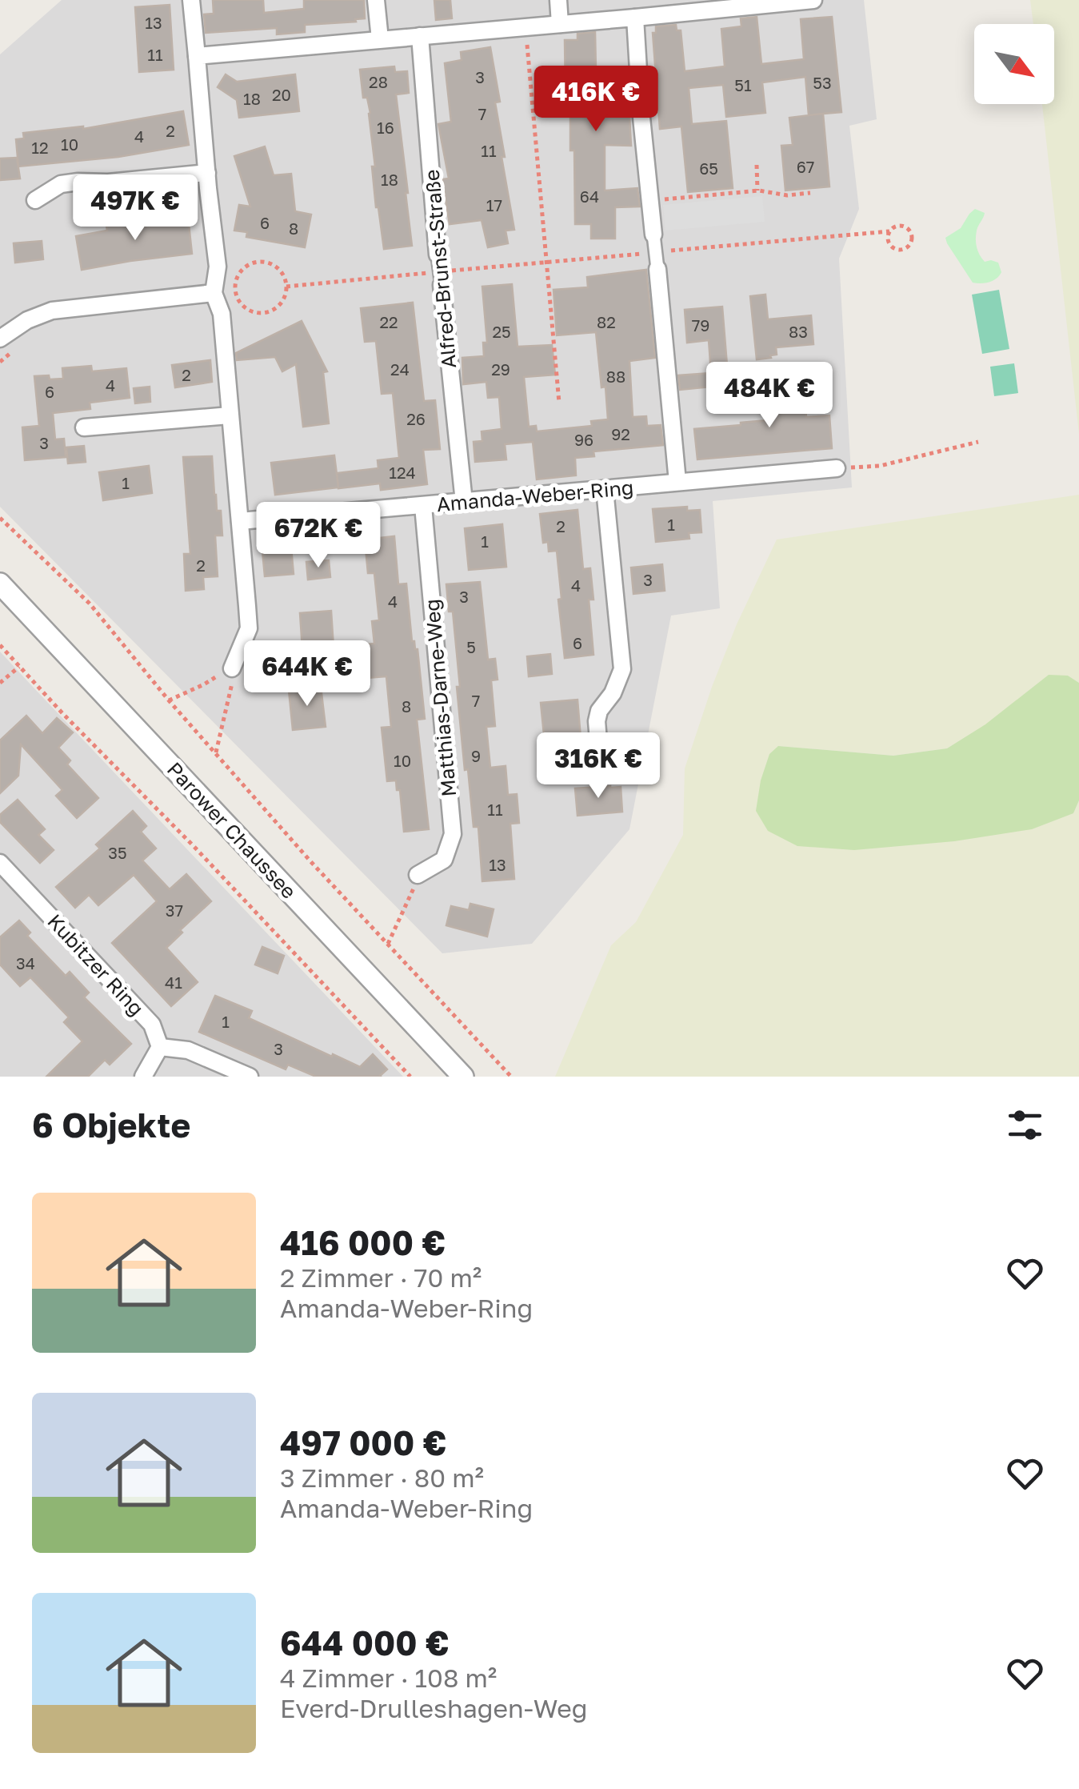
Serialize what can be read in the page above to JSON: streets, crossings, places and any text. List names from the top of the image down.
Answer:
{
  "streets": {
    "street": [
      "Alfred-Brunst-Straße",
      "Amanda-Weber-Ring",
      "Matthias-Darne-Weg",
      "Parower Chaussee",
      "Kubitzer Ring"
    ]
  },
  "crossings": [
    ["Alfred-Brunst-Straße", "Amanda-Weber-Ring"],
    ["Amanda-Weber-Ring", "Matthias-Darne-Weg"]
  ],
  "house_numbers": [
    "13",
    "11",
    "3",
    "28",
    "53",
    "51",
    "20",
    "18",
    "7",
    "16",
    "2",
    "4",
    "10",
    "12",
    "11",
    "67",
    "65",
    "18",
    "64",
    "17",
    "6",
    "8",
    "22",
    "82",
    "79",
    "25",
    "83",
    "24",
    "29",
    "2",
    "88",
    "4",
    "6",
    "26",
    "92",
    "96",
    "3",
    "124",
    "1",
    "1",
    "2",
    "1",
    "2",
    "3",
    "4",
    "3",
    "4",
    "6",
    "5",
    "7",
    "8",
    "9",
    "10",
    "11",
    "35",
    "13",
    "37",
    "34",
    "41",
    "1",
    "3"
  ],
  "north": "bottom right",
  "page": {
    "price": [
      "416K €",
      "497K €",
      "484K €",
      "672K €",
      "644K €",
      "316K €"
    ],
    "heading": "6 Objekte",
    "list": [
      {
        "name": "416 000 €",
        "note": "2 Zimmer · 70 m² · Amanda-Weber-Ring"
      },
      {
        "name": "497 000 €",
        "note": "3 Zimmer · 80 m² · Amanda-Weber-Ring"
      },
      {
        "name": "644 000 €",
        "note": "4 Zimmer · 108 m² · Everd-Drulleshagen-Weg"
      }
    ]
  }
}
